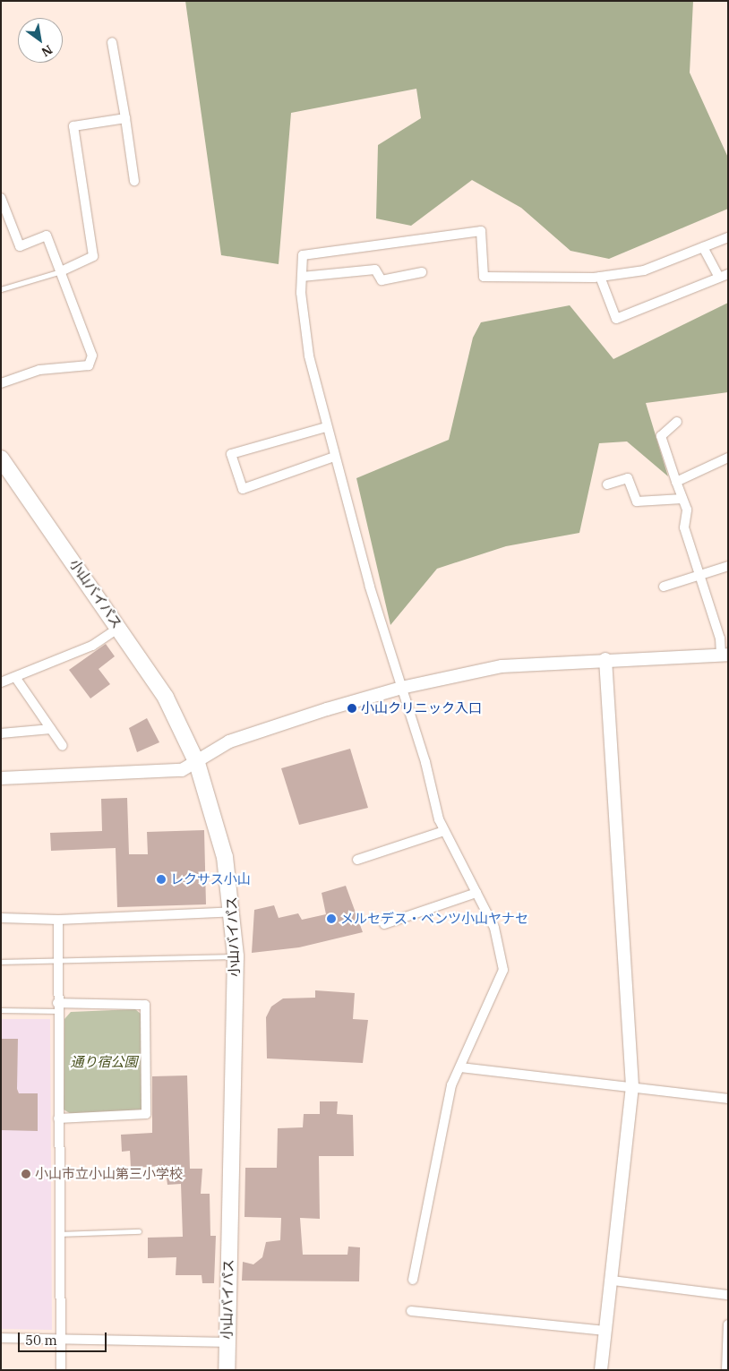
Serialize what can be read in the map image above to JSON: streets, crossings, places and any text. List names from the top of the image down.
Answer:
{
  "streets": {
    "highway": ["小山バイパス"]
  },
  "parks": ["通り宿公園"],
  "places": [
    "小山クリニック入口",
    "レクサス小山",
    "メルセデス・ベンツ小山ヤナセ",
    "小山市立小山第三小学校"
  ],
  "scale_bar": "50 m",
  "north": "bottom right"
}
